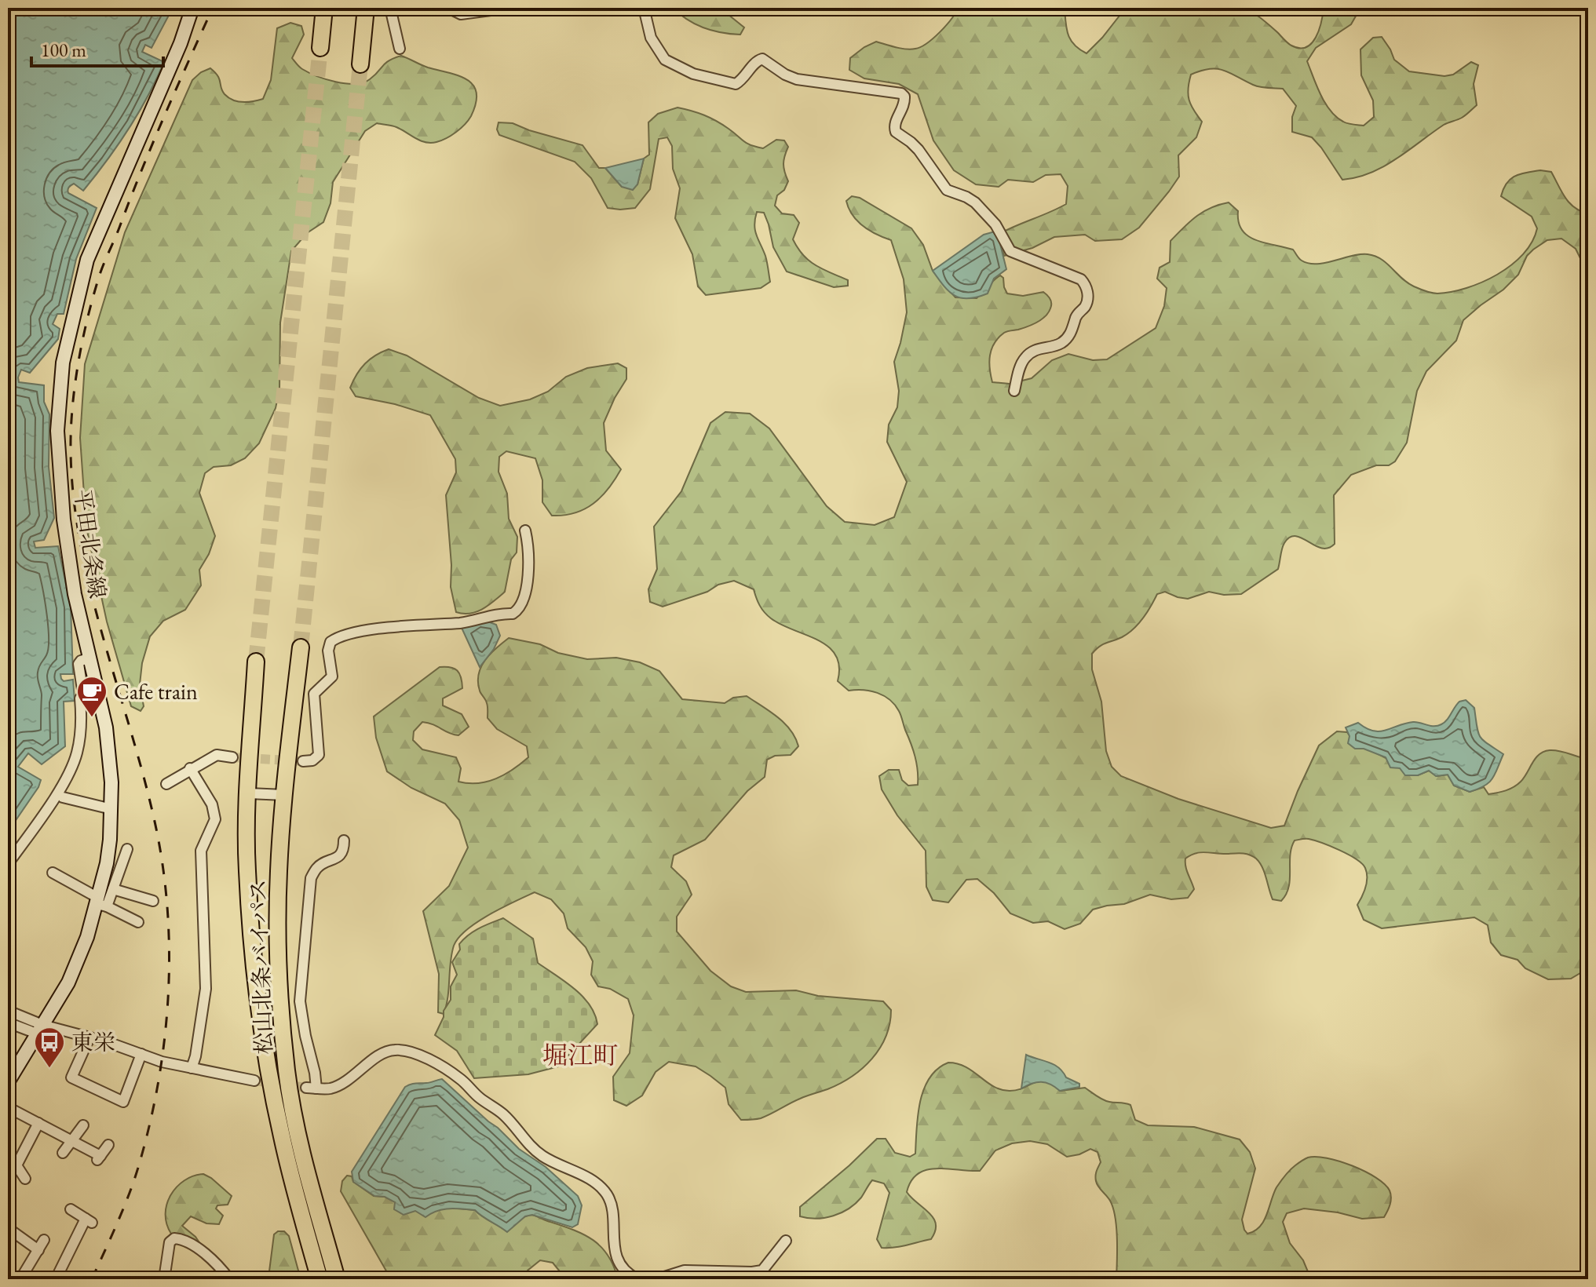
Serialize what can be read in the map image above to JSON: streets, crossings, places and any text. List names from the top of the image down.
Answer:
{
  "streets": {
    "highway": ["松山北条バイパス"],
    "main road": ["平田北条線"]
  },
  "districts": ["堀江町"],
  "places": {
    "cafe": ["Cafe train"],
    "bus stop": ["東栄"]
  },
  "scale_bar": "100 m"
}
